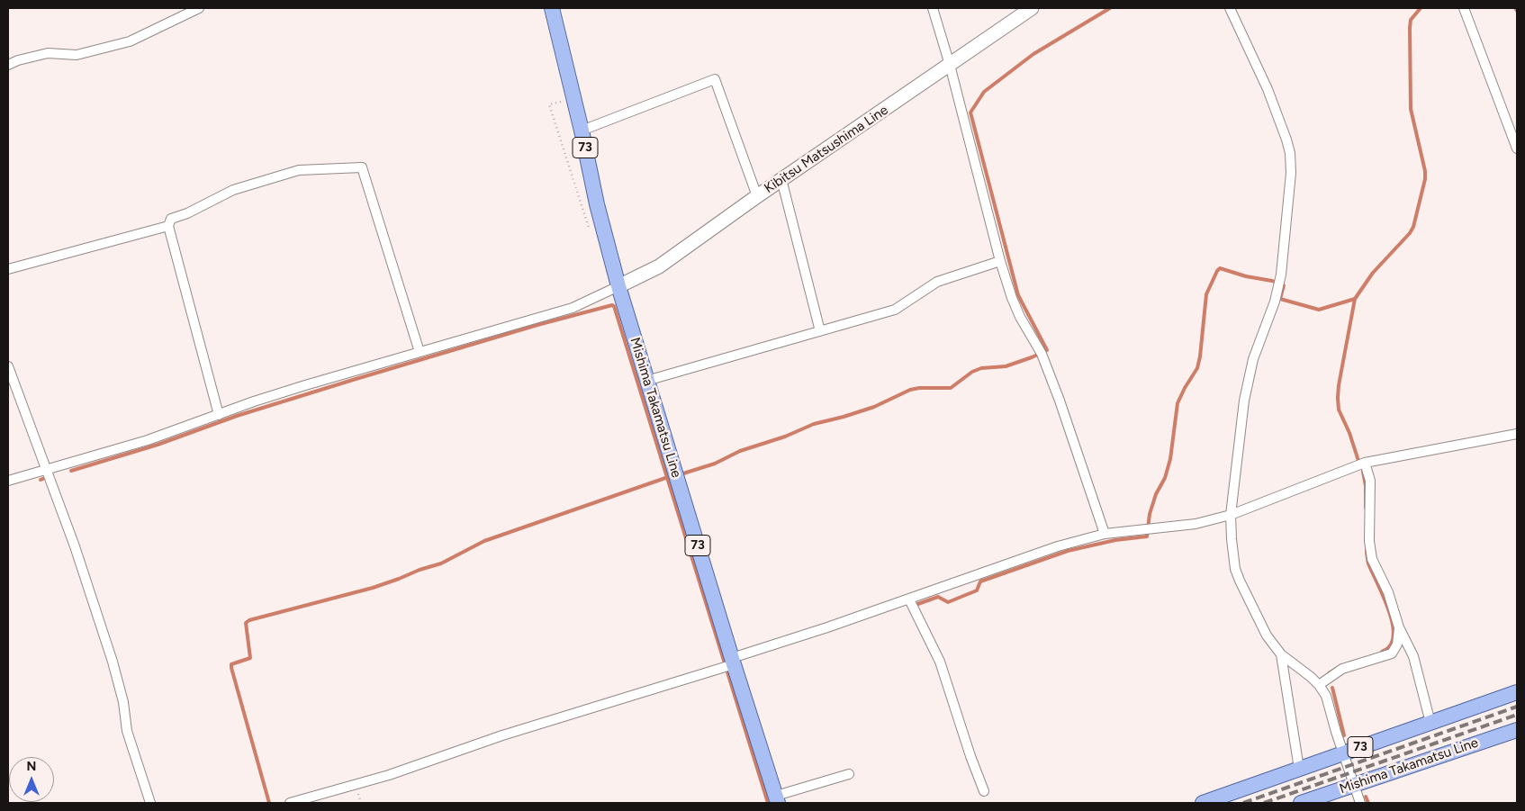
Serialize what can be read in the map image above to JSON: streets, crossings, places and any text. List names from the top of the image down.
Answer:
{
  "streets": {
    "main road": ["73", "Kibitsu Matsushima Line", "Mishima Takamatsu Line"]
  },
  "crossings": [
    ["Kibitsu Matsushima Line", "Mishima Takamatsu Line"]
  ],
  "north": "top"
}
